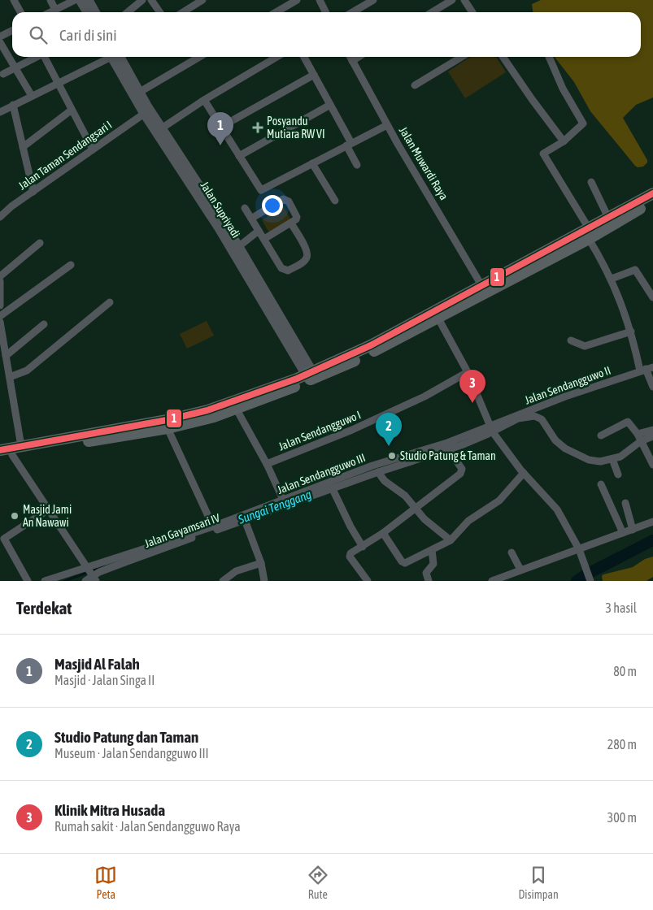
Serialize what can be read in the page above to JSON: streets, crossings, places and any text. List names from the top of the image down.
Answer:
{
  "streets": {
    "street": [
      "Jalan Taman Sendangsari I",
      "Jalan Muwardi Raya",
      "Jalan Supriyadi",
      "Jalan Sendangguwo II",
      "Jalan Sendangguwo I",
      "Jalan Sendangguwo III",
      "Jalan Gayamsari IV"
    ]
  },
  "crossings": [
    ["Jalan Taman Sendangsari I", "Jalan Supriyadi"],
    ["Jalan Sendangguwo II", "Jalan Sendangguwo III"],
    ["Jalan Sendangguwo II", "Jalan Gayamsari IV"],
    ["Jalan Sendangguwo III", "Jalan Gayamsari IV"]
  ],
  "water": ["Sungai Tenggang"],
  "places": {
    "health": ["Posyandu Mutiara RW VI"],
    "other": ["Studio Patung & Taman", "Masjid Jami An Nawawi"]
  },
  "lines": ["transit line 1"],
  "page": {
    "search": "Cari di sini",
    "pins": ["1", "3", "2"],
    "heading": ["Terdekat", "3 hasil"],
    "list": [
      {
        "mark": "1",
        "name": "Masjid Al Falah",
        "note": "Masjid · Jalan Singa II",
        "value": "80 m"
      },
      {
        "mark": "2",
        "name": "Studio Patung dan Taman",
        "note": "Museum · Jalan Sendangguwo III",
        "value": "280 m"
      },
      {
        "mark": "3",
        "name": "Klinik Mitra Husada",
        "note": "Rumah sakit · Jalan Sendangguwo Raya",
        "value": "300 m"
      }
    ],
    "nav": ["Peta", "Rute", "Disimpan"]
  }
}
